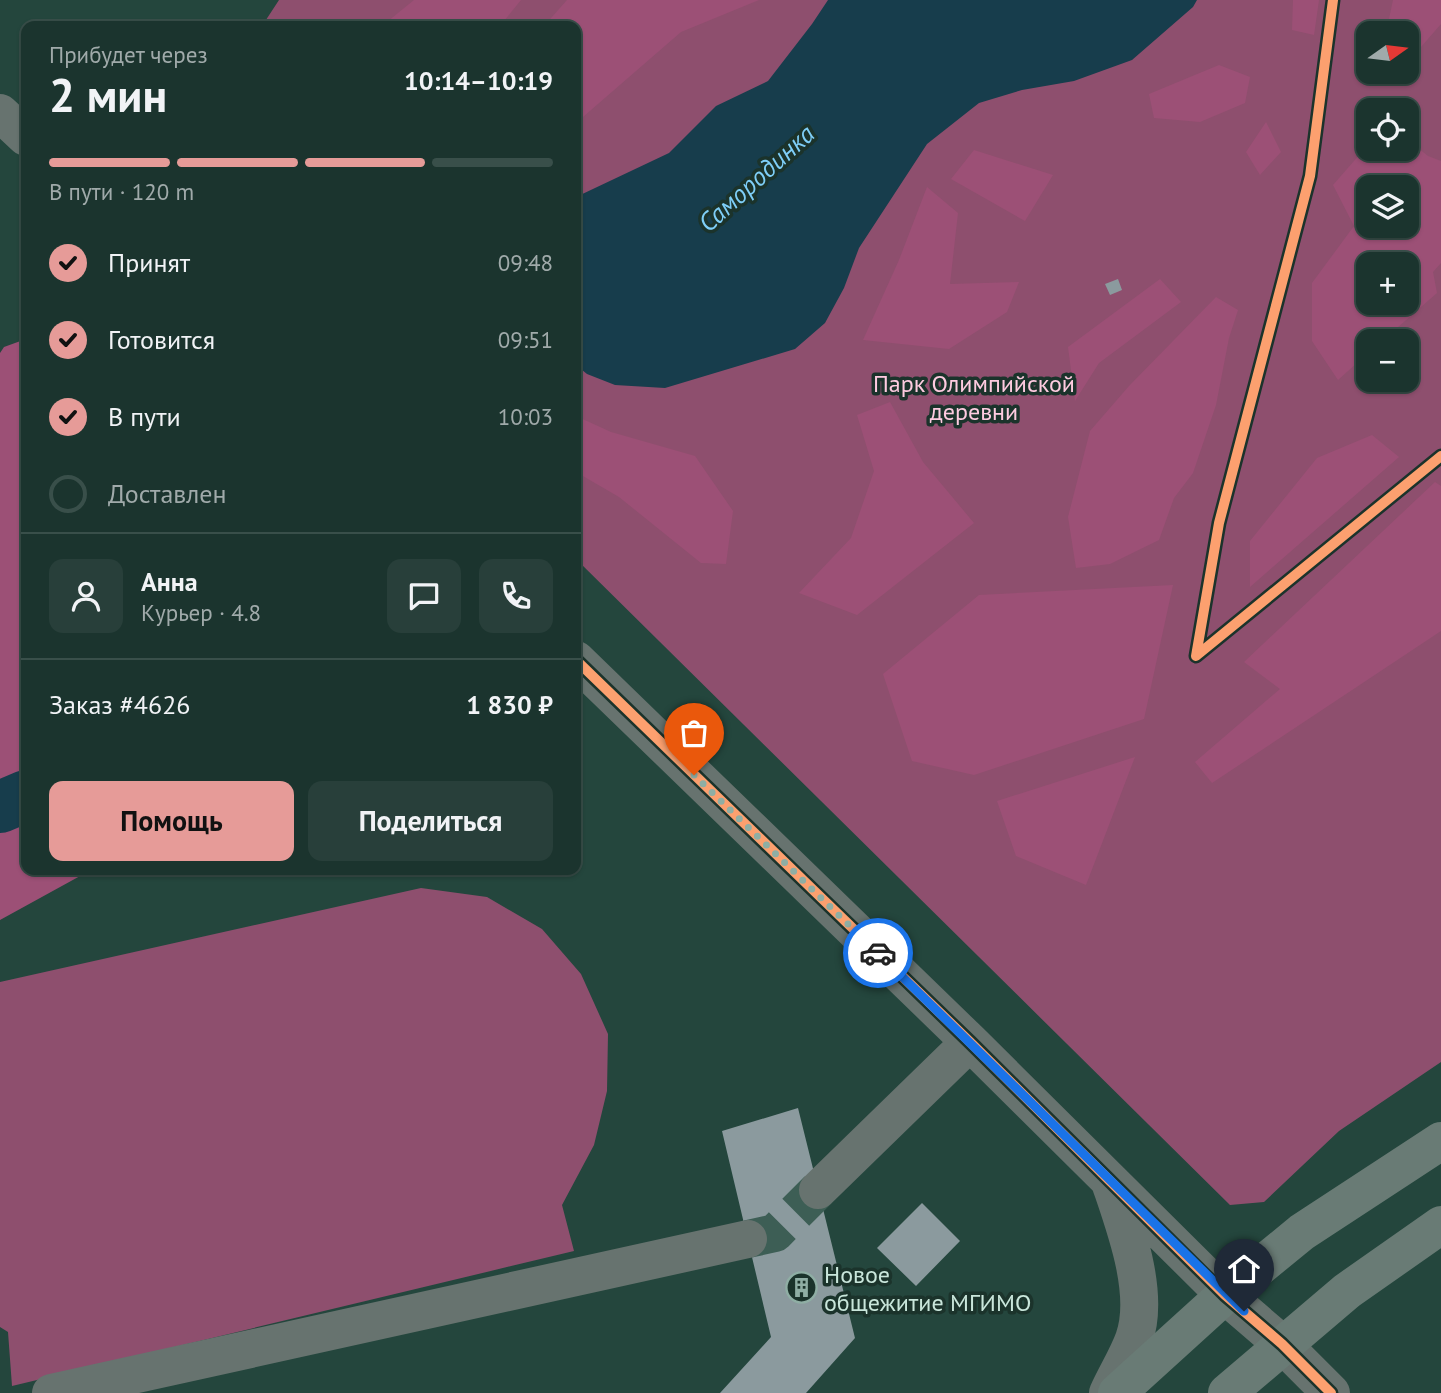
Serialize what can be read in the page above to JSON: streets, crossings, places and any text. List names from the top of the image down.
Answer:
{
  "water": ["Самородинка"],
  "parks": ["Парк Олимпийской деревни"],
  "places": {
    "building": ["Новое общежитие МГИМО"]
  },
  "north": "right",
  "page": {
    "map_buttons": ["+", "−"],
    "heading": ["2 мин", "Прибудет через", "10:14–10:19"],
    "panel": [
      "Анна",
      "Курьер · 4.8",
      "Заказ #4626",
      "1 830 ₽"
    ],
    "bar": "В пути · 120 m",
    "list": [
      ["Принят", "09:48"],
      ["Готовится", "09:51"],
      ["В пути", "10:03"],
      "Доставлен"
    ],
    "buttons": ["Помощь", "Поделиться"]
  }
}
